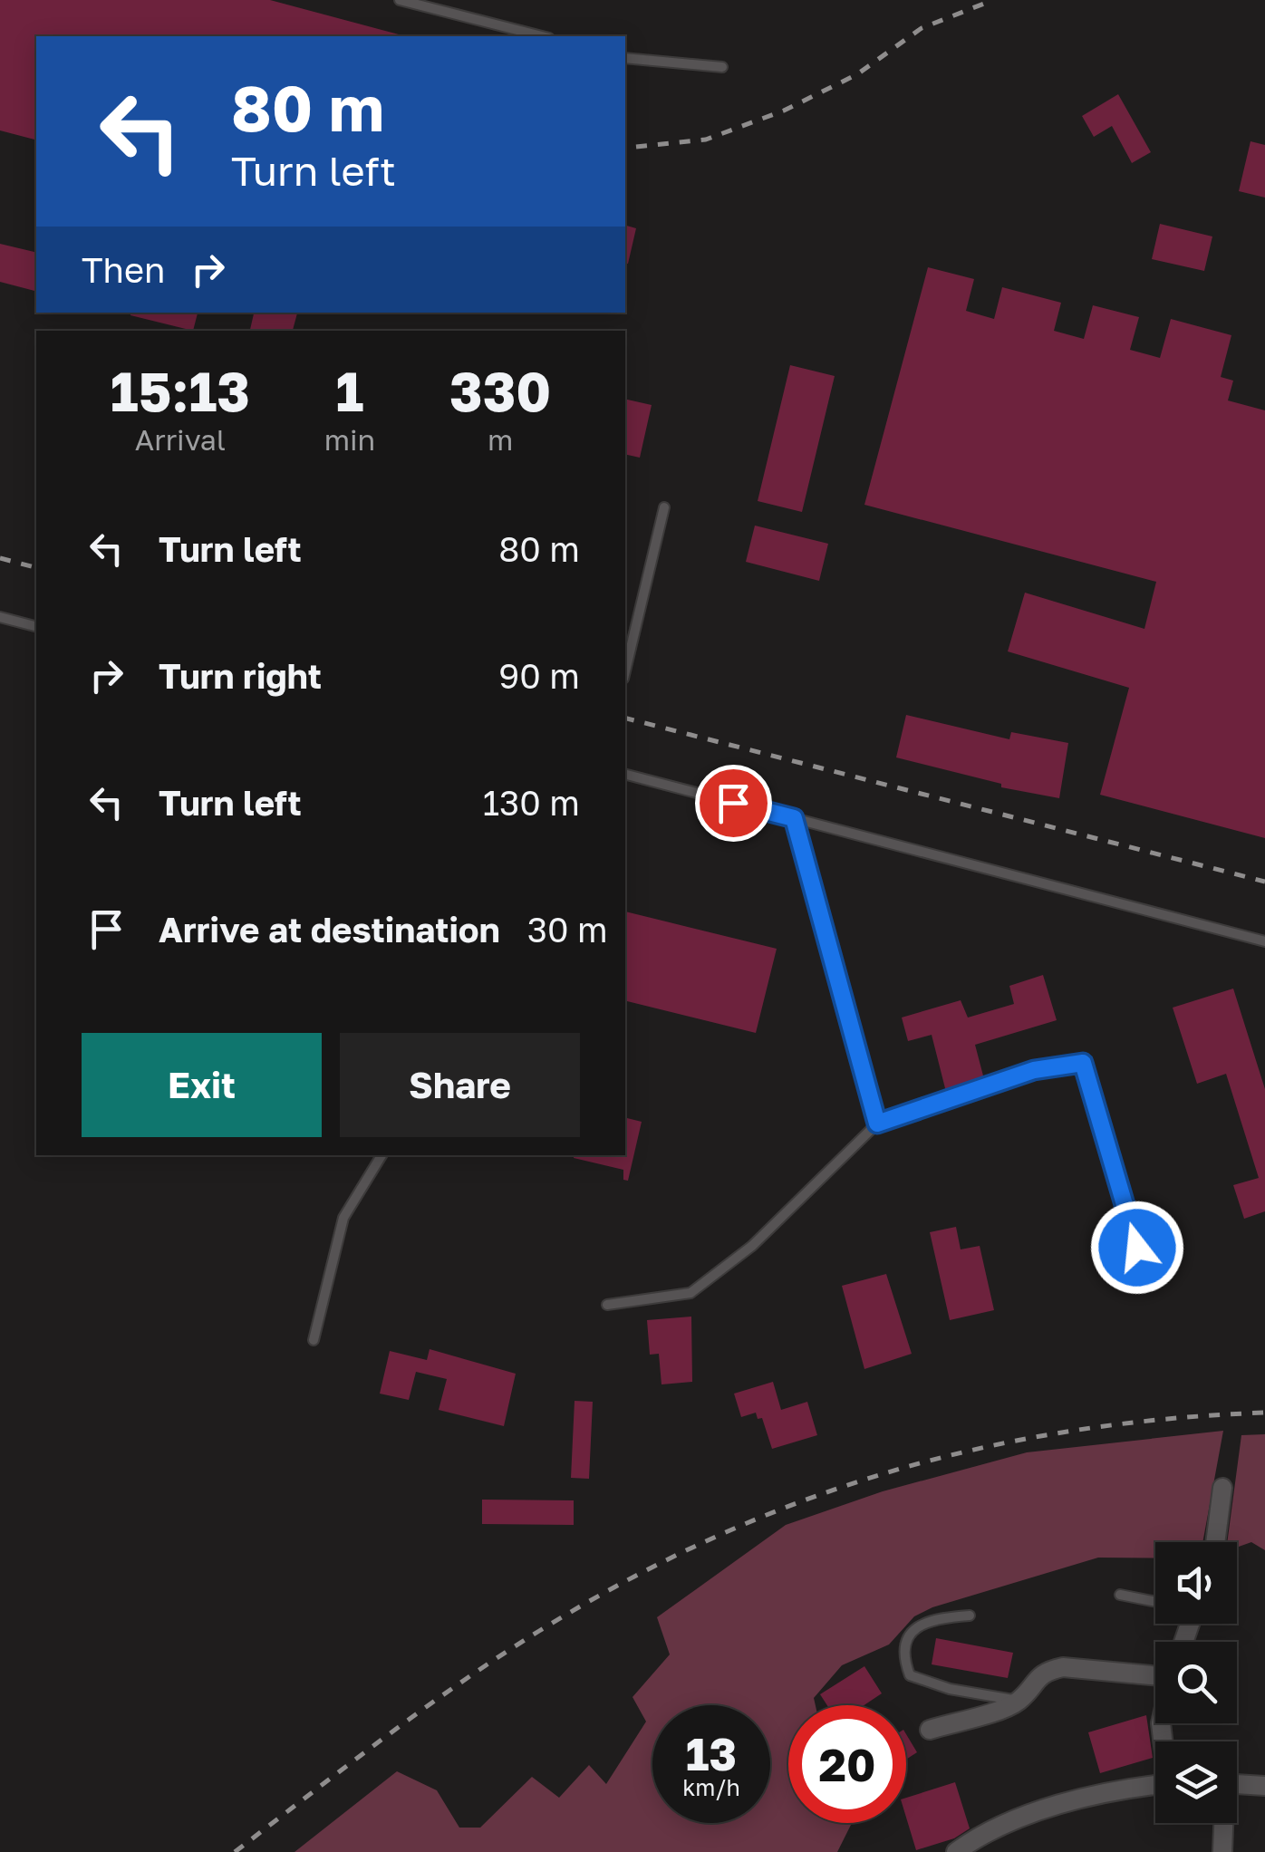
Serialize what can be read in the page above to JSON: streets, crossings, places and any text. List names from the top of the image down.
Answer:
{
  "page": {
    "turn": ["80 m", "Turn left"],
    "then": "Then",
    "eta": [
      "15:13",
      "Arrival",
      "1",
      "min",
      "330",
      "m"
    ],
    "list": [
      {
        "name": "Turn left",
        "value": "80 m"
      },
      {
        "name": "Turn right",
        "value": "90 m"
      },
      {
        "name": "Turn left",
        "value": "130 m"
      },
      {
        "name": "Arrive at destination",
        "value": "30 m"
      }
    ],
    "buttons": ["Exit", "Share"],
    "speed": "13 km/h",
    "limit": "20"
  }
}
